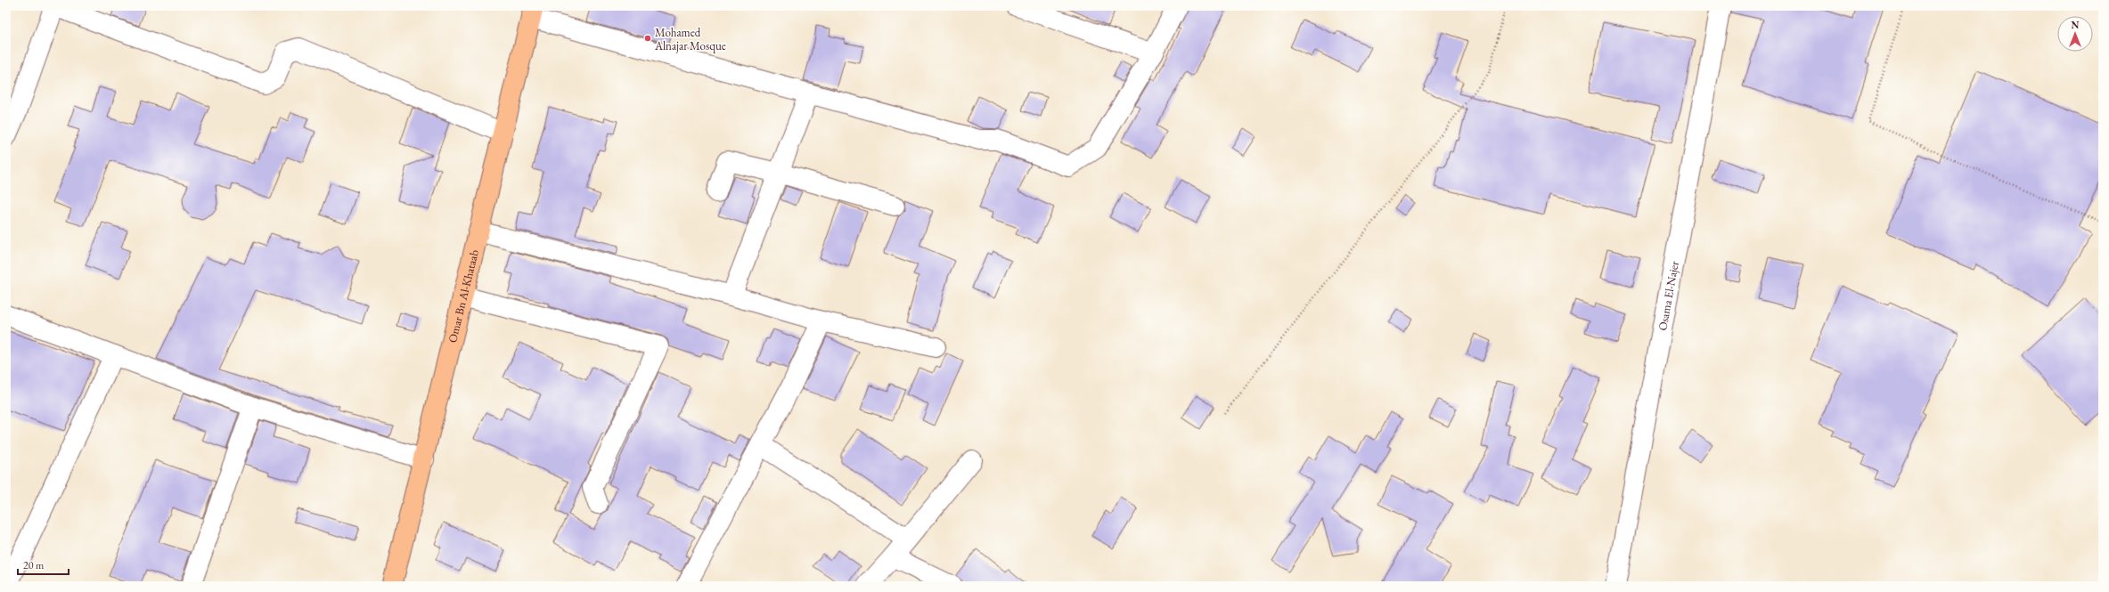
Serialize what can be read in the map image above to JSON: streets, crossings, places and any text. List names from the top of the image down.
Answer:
{
  "streets": {
    "main road": ["Omar Bn Al-Khataab"],
    "street": ["Osama El-Najer"]
  },
  "places": ["Mohamed Alnajar Mosque"],
  "scale_bar": "20 m",
  "north": "top"
}
